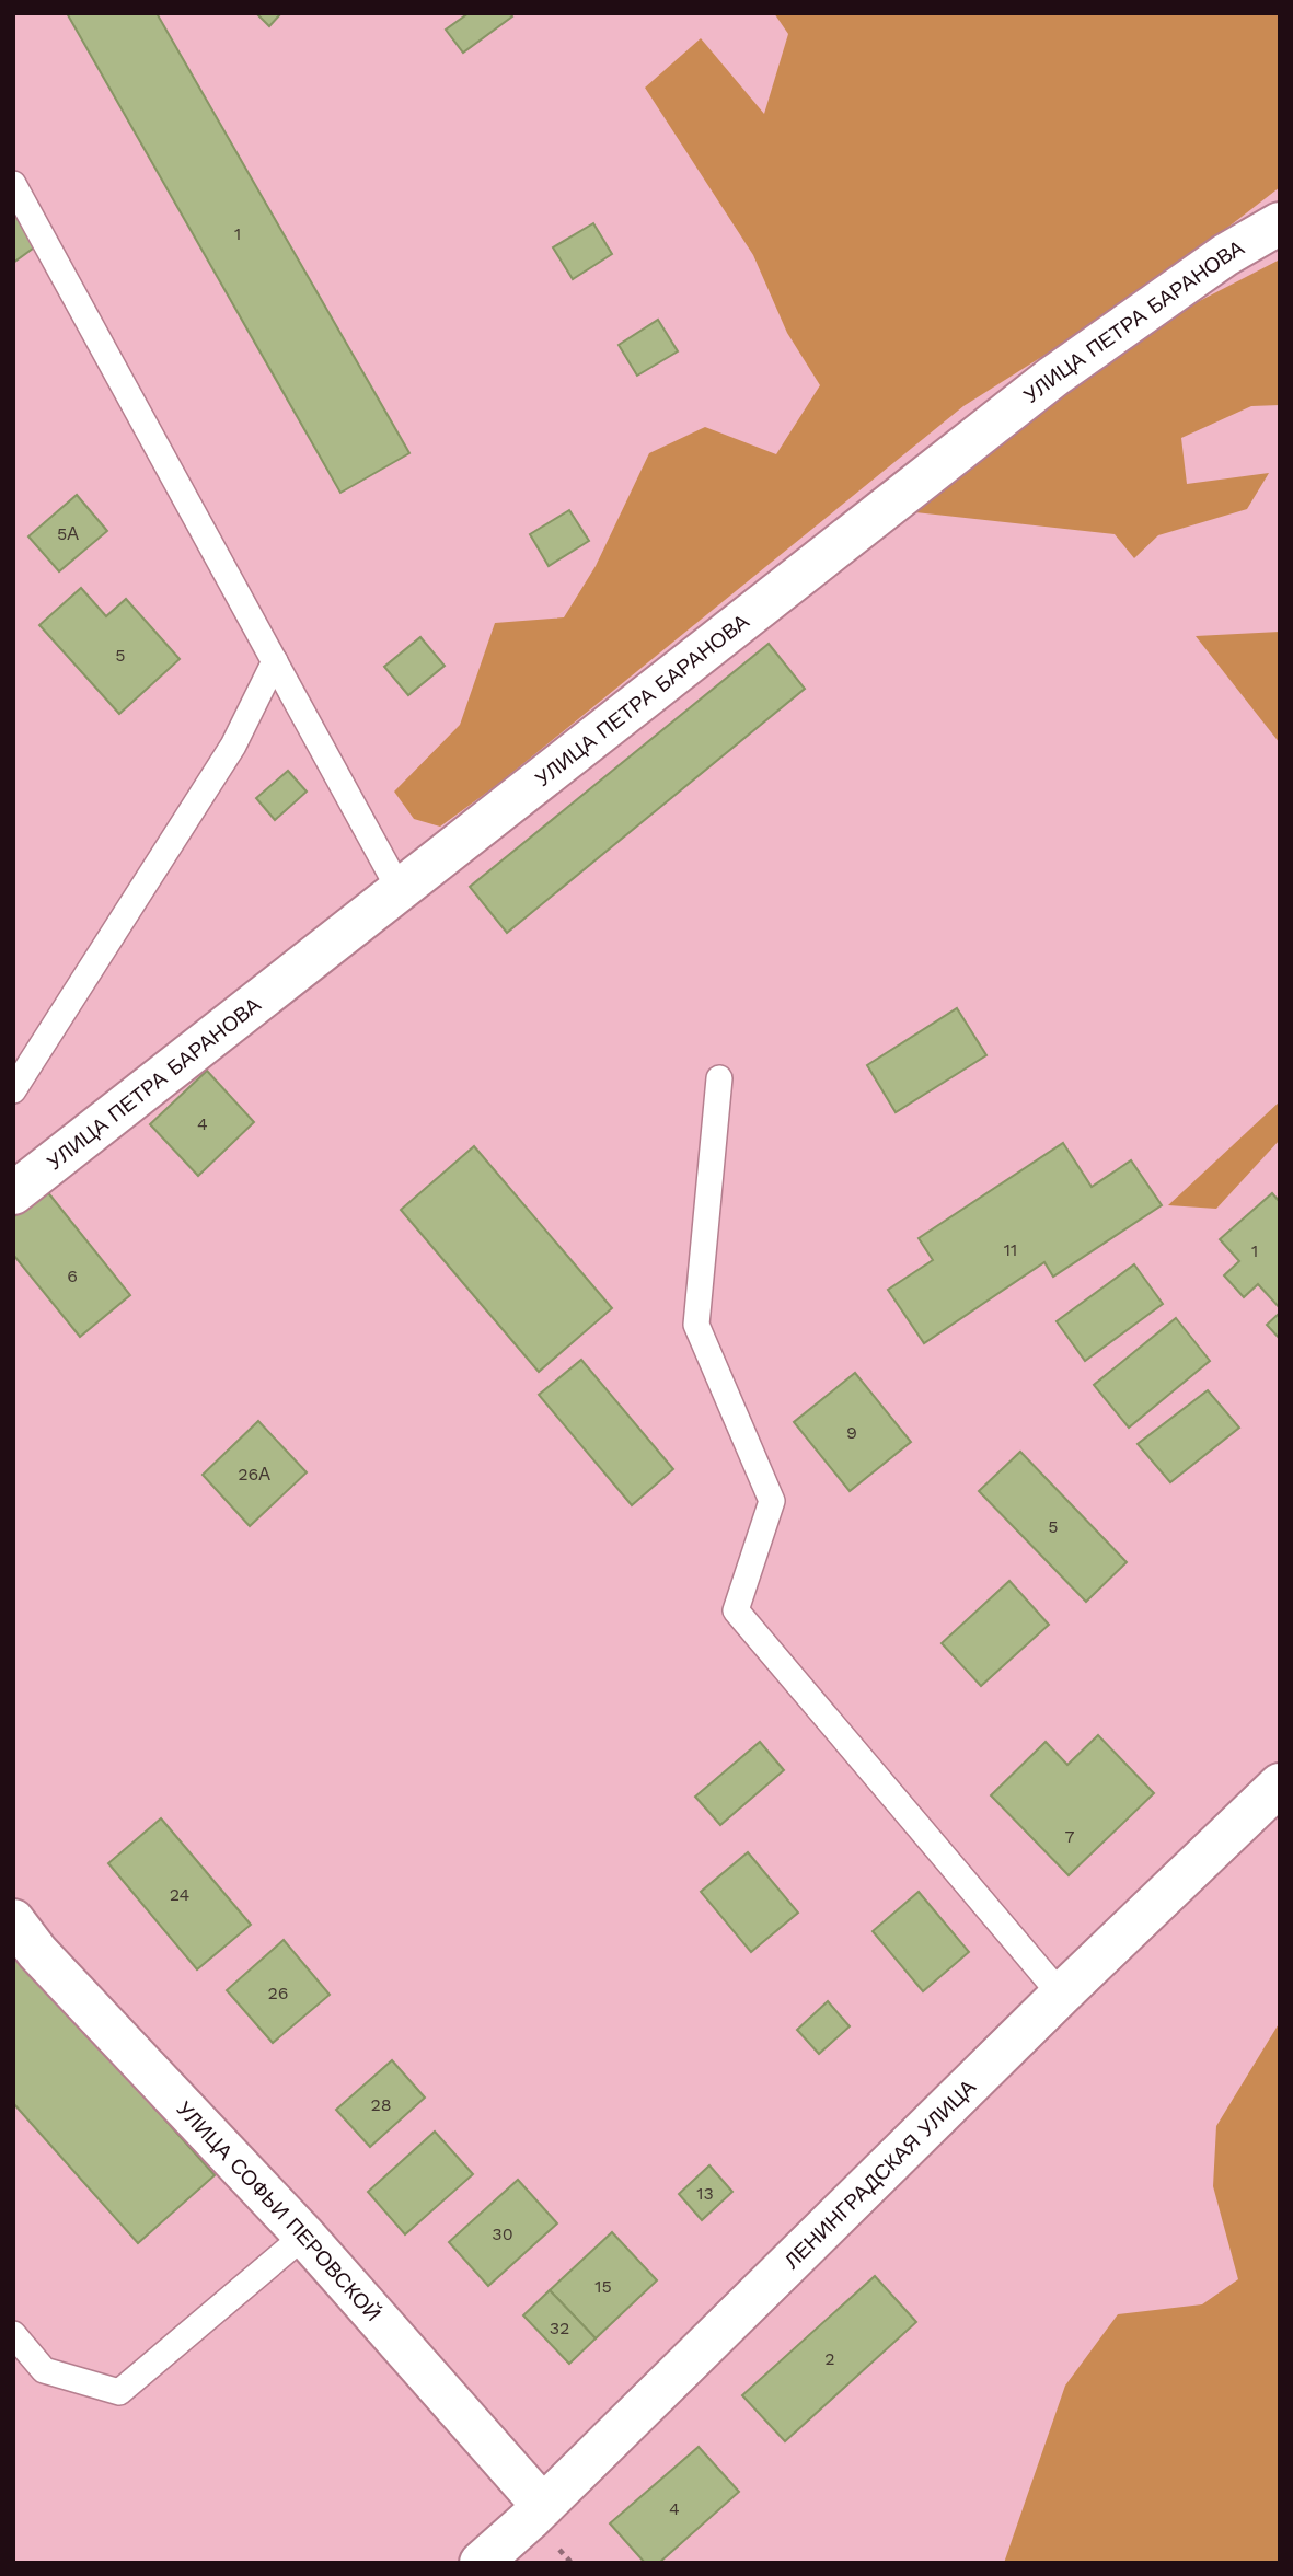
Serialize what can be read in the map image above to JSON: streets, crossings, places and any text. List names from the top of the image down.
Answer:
{
  "streets": {
    "street": ["УЛИЦА ПЕТРА БАРАНОВА", "ЛЕНИНГРАДСКАЯ УЛИЦА", "УЛИЦА СОФЬИ ПЕРОВСКОЙ"]
  },
  "crossings": [
    ["ЛЕНИНГРАДСКАЯ УЛИЦА", "УЛИЦА СОФЬИ ПЕРОВСКОЙ"]
  ],
  "house_numbers": [
    "1",
    "5А",
    "5",
    "4",
    "11",
    "1",
    "6",
    "9",
    "26А",
    "5",
    "7",
    "24",
    "26",
    "28",
    "13",
    "30",
    "15",
    "32",
    "2",
    "4"
  ]
}
